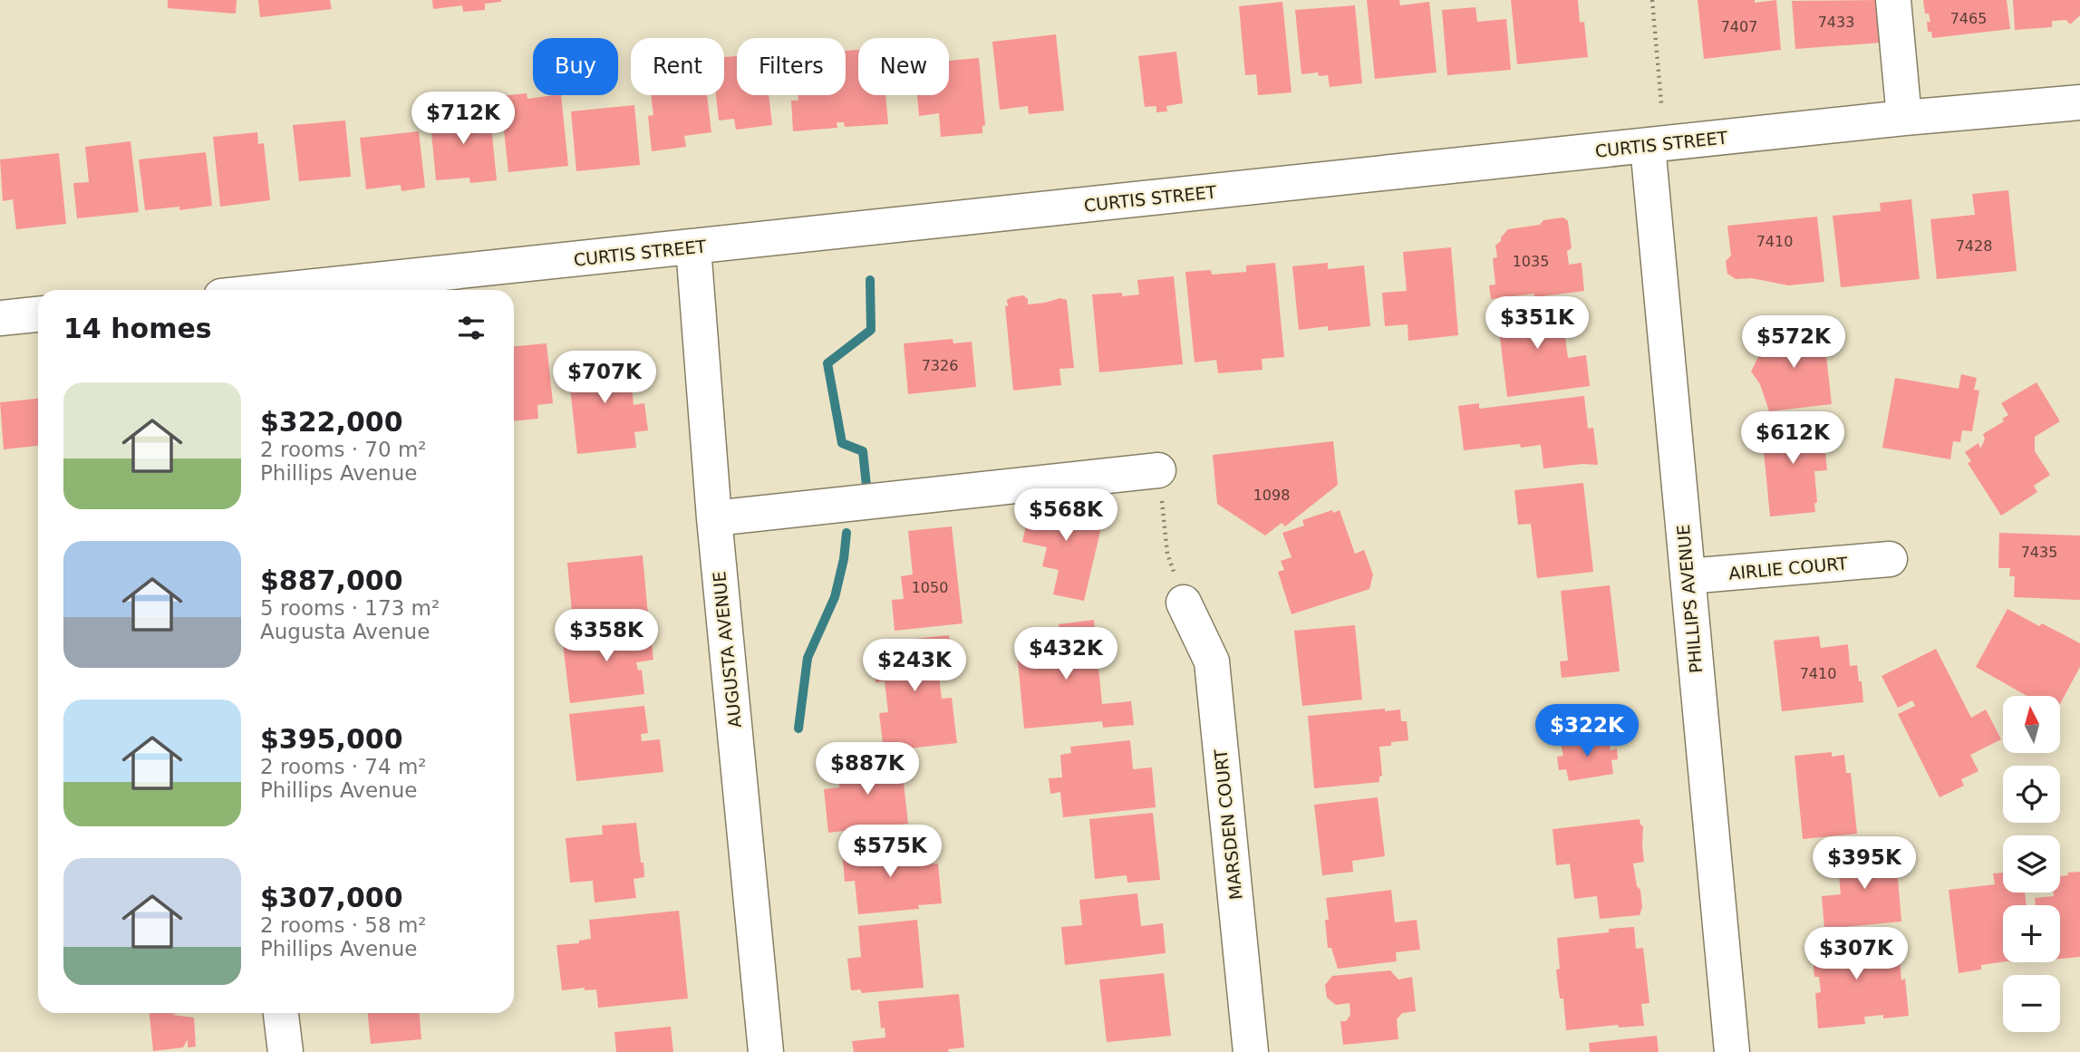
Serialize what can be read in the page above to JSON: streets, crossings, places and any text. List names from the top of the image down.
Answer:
{
  "streets": {
    "street": [
      "CURTIS STREET",
      "AIRLIE COURT",
      "PHILLIPS AVENUE",
      "AUGUSTA AVENUE",
      "MARSDEN COURT"
    ]
  },
  "crossings": [
    ["CURTIS STREET", "PHILLIPS AVENUE"],
    ["CURTIS STREET", "AUGUSTA AVENUE"],
    ["AIRLIE COURT", "PHILLIPS AVENUE"]
  ],
  "house_numbers": [
    "7465",
    "7433",
    "7407",
    "7410",
    "7428",
    "1035",
    "7326",
    "1098",
    "7435",
    "1050",
    "7410"
  ],
  "north": "top",
  "page": {
    "chip": [
      "Buy",
      "Rent",
      "Filters",
      "New"
    ],
    "price": [
      "$712K",
      "$351K",
      "$572K",
      "$707K",
      "$612K",
      "$568K",
      "$358K",
      "$432K",
      "$243K",
      "$322K",
      "$887K",
      "$575K",
      "$395K",
      "$307K"
    ],
    "heading": "14 homes",
    "list": [
      {
        "name": "$322,000",
        "note": "2 rooms · 70 m² · Phillips Avenue"
      },
      {
        "name": "$887,000",
        "note": "5 rooms · 173 m² · Augusta Avenue"
      },
      {
        "name": "$395,000",
        "note": "2 rooms · 74 m² · Phillips Avenue"
      },
      {
        "name": "$307,000",
        "note": "2 rooms · 58 m² · Phillips Avenue"
      }
    ],
    "map_buttons": ["+", "−"]
  }
}
